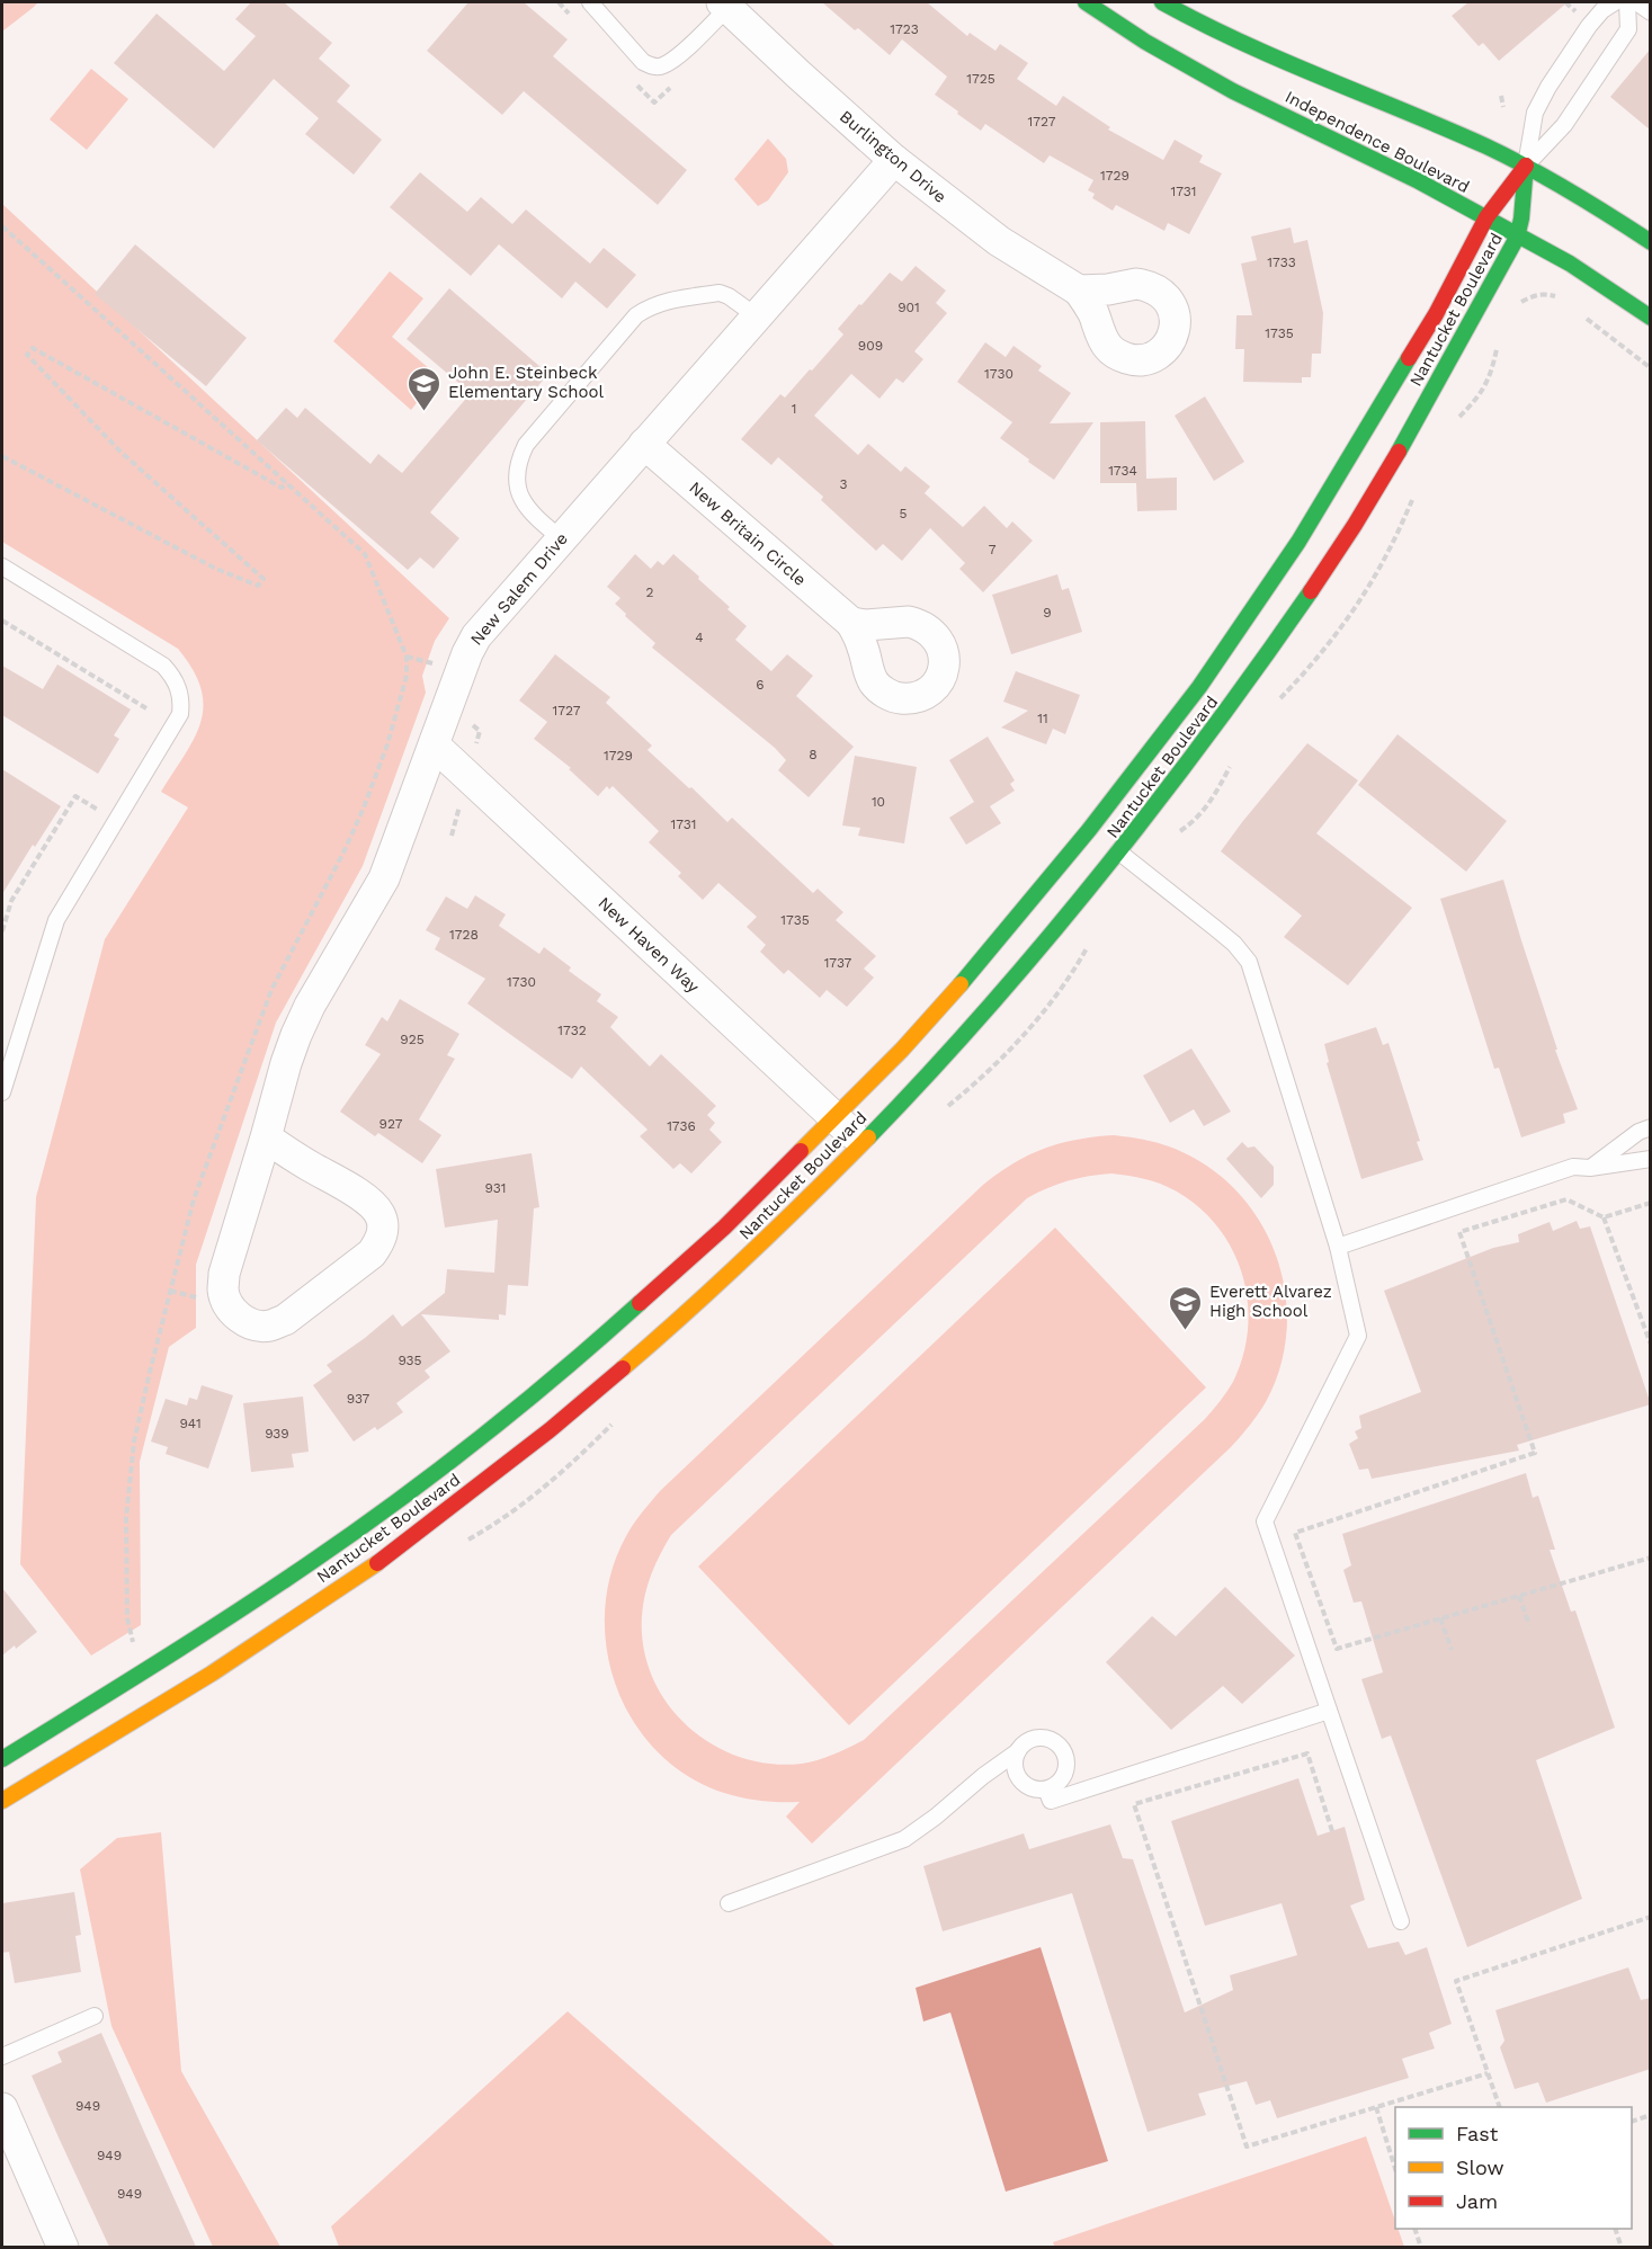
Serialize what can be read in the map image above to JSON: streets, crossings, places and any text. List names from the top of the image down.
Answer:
{
  "streets": {
    "street": [
      "Independence Boulevard",
      "Burlington Drive",
      "Nantucket Boulevard",
      "New Britain Circle",
      "New Salem Drive",
      "New Haven Way"
    ]
  },
  "crossings": [
    ["Independence Boulevard", "Nantucket Boulevard"],
    ["Burlington Drive", "New Salem Drive"],
    ["Nantucket Boulevard", "New Haven Way"],
    ["New Britain Circle", "New Salem Drive"],
    ["New Salem Drive", "New Haven Way"]
  ],
  "places": {
    "school or university": ["John E. Steinbeck Elementary School", "Everett Alvarez High School"]
  },
  "house_numbers": [
    "1723",
    "1725",
    "1727",
    "1729",
    "1731",
    "1733",
    "901",
    "1735",
    "909",
    "1730",
    "1",
    "1734",
    "3",
    "5",
    "7",
    "2",
    "9",
    "4",
    "6",
    "1727",
    "11",
    "8",
    "1729",
    "10",
    "1731",
    "1735",
    "1728",
    "1737",
    "1730",
    "1732",
    "925",
    "927",
    "1736",
    "931",
    "935",
    "937",
    "941",
    "939",
    "949",
    "949",
    "949"
  ],
  "legend": ["Fast", "Slow", "Jam"]
}
